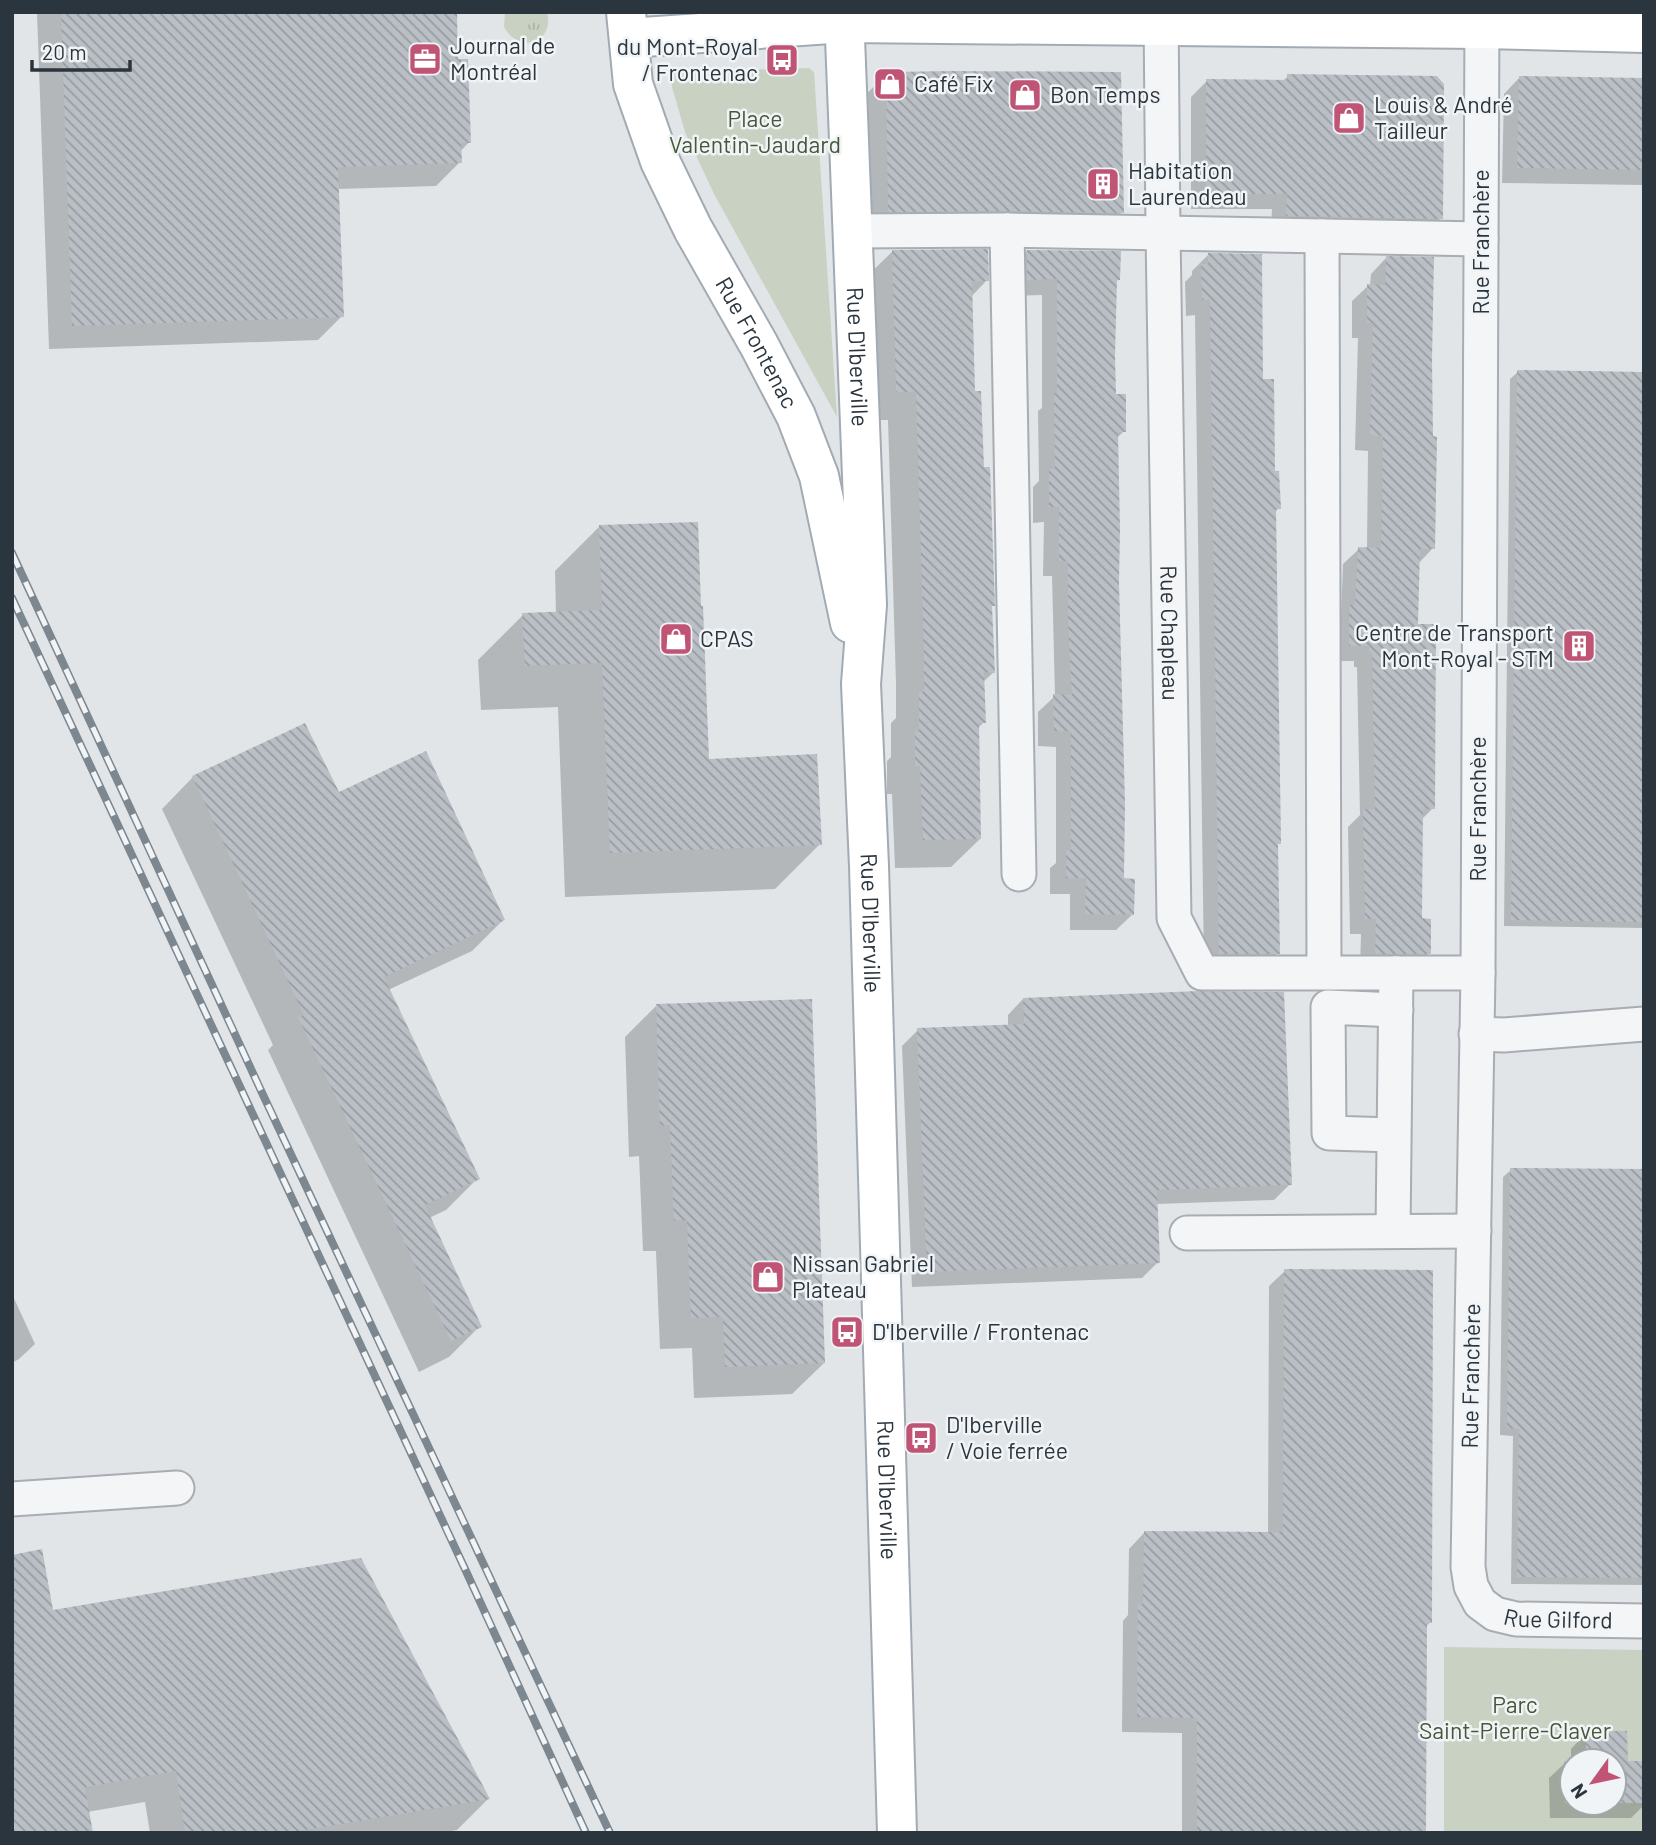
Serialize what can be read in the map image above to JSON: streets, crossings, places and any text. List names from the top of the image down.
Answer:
{
  "streets": {
    "main road": ["Rue Frontenac", "Rue D'Iberville"],
    "street": ["Rue Franchère", "Rue Chapleau", "Rue Gilford"]
  },
  "crossings": [
    ["Rue Franchère", "Rue Chapleau"],
    ["Rue Franchère", "Rue Gilford"],
    ["Rue Frontenac", "Rue D'Iberville"]
  ],
  "parks": ["Place Valentin-Jaudard", "Parc Saint-Pierre-Claver"],
  "places": {
    "office": ["Journal de Montréal"],
    "bus stop": ["du Mont-Royal / Frontenac", "D'Iberville / Frontenac", "D'Iberville / Voie ferrée"],
    "shop": [
      "Café Fix",
      "Bon Temps",
      "Louis & André Tailleur",
      "CPAS",
      "Nissan Gabriel Plateau"
    ],
    "building": ["Habitation Laurendeau", "Centre de Transport Mont-Royal - STM"]
  },
  "scale_bar": "20 m",
  "north": "bottom left"
}
